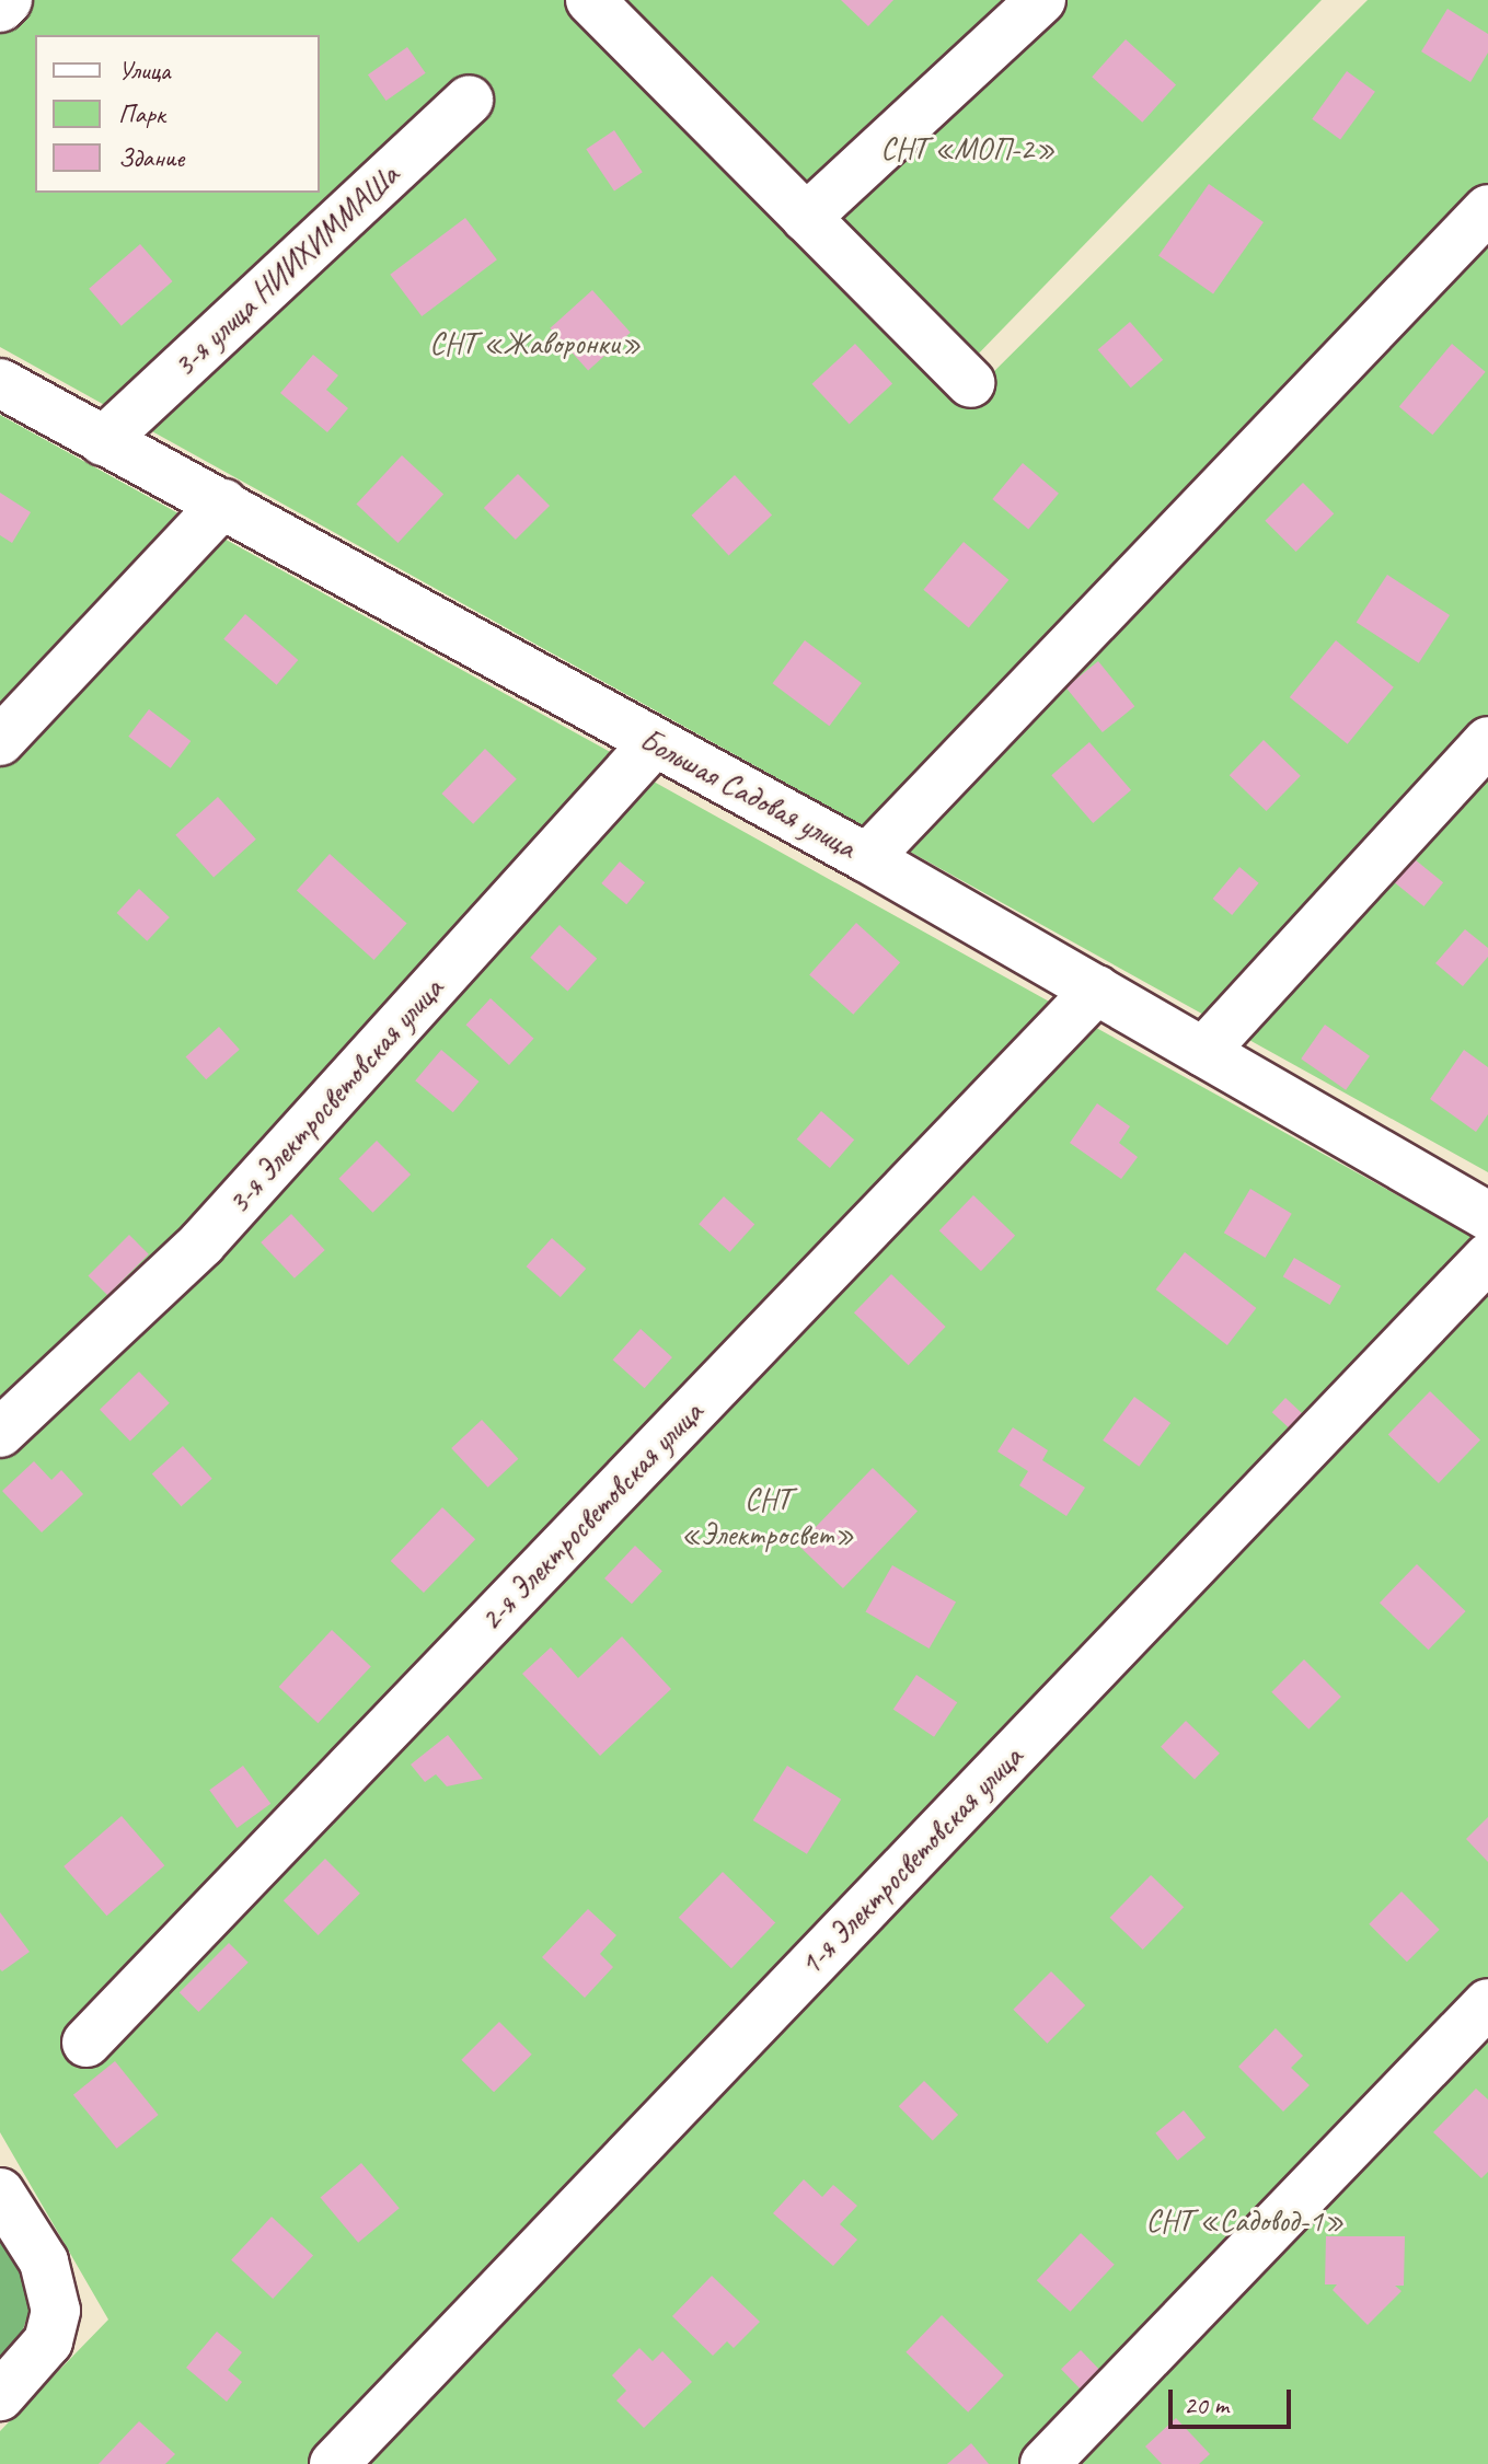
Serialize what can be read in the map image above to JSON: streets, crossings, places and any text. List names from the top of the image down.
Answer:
{
  "streets": {
    "street": [
      "3-я улица НИИХИММАШа",
      "Большая Садовая улица",
      "3-я Электросветовская улица",
      "2-я Электросветовская улица",
      "1-я Электросветовская улица"
    ]
  },
  "crossings": [
    ["3-я улица НИИХИММАШа", "Большая Садовая улица"],
    ["Большая Садовая улица", "3-я Электросветовская улица"],
    ["Большая Садовая улица", "2-я Электросветовская улица"]
  ],
  "parks": [
    "СНТ «МОП-2»",
    "СНТ «Жаворонки»",
    "СНТ «Электросвет»",
    "СНТ «Садовод-1»"
  ],
  "legend": ["Улица", "Парк", "Здание"],
  "scale_bar": "20 m"
}
